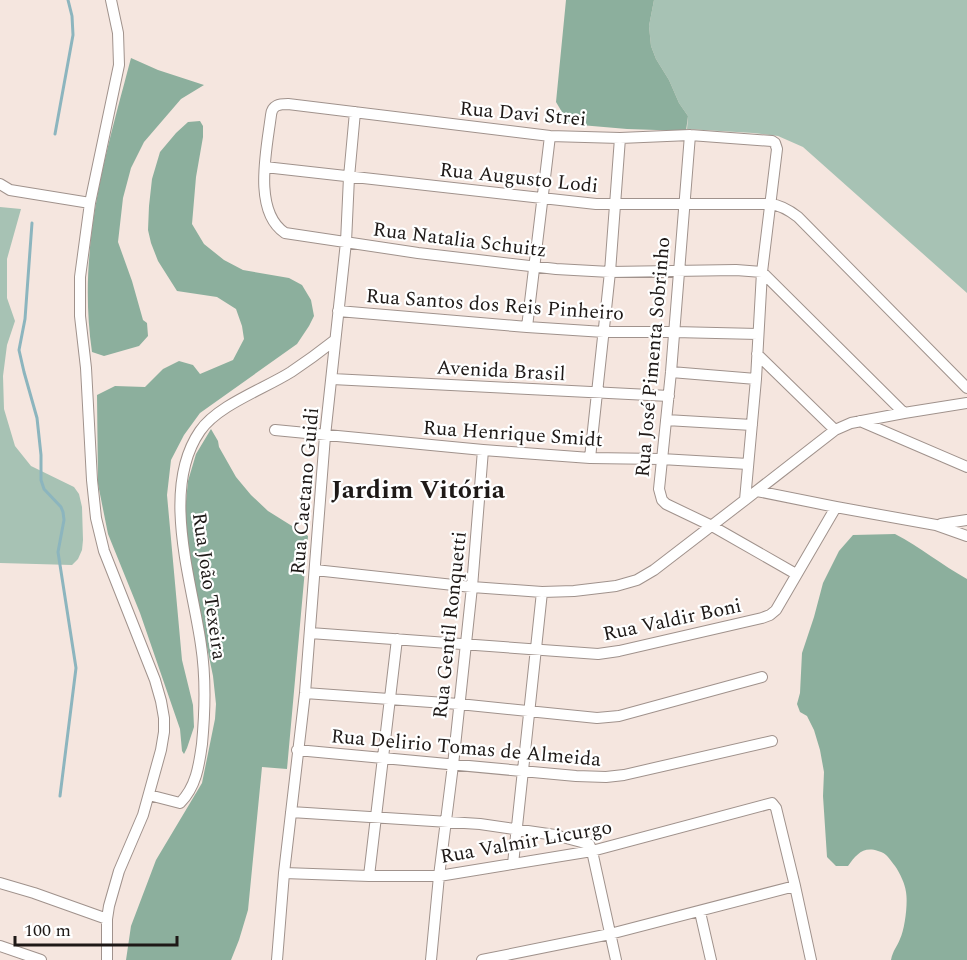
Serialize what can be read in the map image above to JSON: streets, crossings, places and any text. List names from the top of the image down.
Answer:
{
  "streets": {
    "street": [
      "Rua Davi Strei",
      "Rua Augusto Lodi",
      "Rua Natalia Schuitz",
      "Rua Santos dos Reis Pinheiro",
      "Rua José Pimenta Sobrinho",
      "Avenida Brasil",
      "Rua Henrique Smidt",
      "Rua Caetano Guidi",
      "Rua João Texeira",
      "Rua Valdir Boni",
      "Rua Gentil Ronquetti",
      "Rua Delirio Tomas de Almeida",
      "Rua Valmir Licurgo"
    ]
  },
  "crossings": [
    ["Rua Davi Strei", "Rua Augusto Lodi"],
    ["Rua Davi Strei", "Rua Natalia Schuitz"],
    ["Rua Davi Strei", "Rua José Pimenta Sobrinho"],
    ["Rua Davi Strei", "Rua Caetano Guidi"],
    ["Rua Augusto Lodi", "Rua Natalia Schuitz"],
    ["Rua Augusto Lodi", "Rua José Pimenta Sobrinho"],
    ["Rua Augusto Lodi", "Rua Caetano Guidi"],
    ["Rua Natalia Schuitz", "Rua José Pimenta Sobrinho"],
    ["Rua Natalia Schuitz", "Rua Caetano Guidi"],
    ["Rua Santos dos Reis Pinheiro", "Rua José Pimenta Sobrinho"],
    ["Rua Santos dos Reis Pinheiro", "Rua Caetano Guidi"],
    ["Rua José Pimenta Sobrinho", "Avenida Brasil"],
    ["Rua José Pimenta Sobrinho", "Rua Henrique Smidt"],
    ["Rua José Pimenta Sobrinho", "Rua Valdir Boni"],
    ["Avenida Brasil", "Rua Caetano Guidi"],
    ["Rua Henrique Smidt", "Rua Caetano Guidi"],
    ["Rua Henrique Smidt", "Rua Gentil Ronquetti"],
    ["Rua Caetano Guidi", "Rua João Texeira"],
    ["Rua Caetano Guidi", "Rua Valdir Boni"],
    ["Rua Caetano Guidi", "Rua Delirio Tomas de Almeida"],
    ["Rua Caetano Guidi", "Rua Valmir Licurgo"],
    ["Rua Valdir Boni", "Rua Gentil Ronquetti"],
    ["Rua Gentil Ronquetti", "Rua Delirio Tomas de Almeida"],
    ["Rua Gentil Ronquetti", "Rua Valmir Licurgo"]
  ],
  "districts": ["Jardim Vitória"],
  "scale_bar": "100 m"
}
